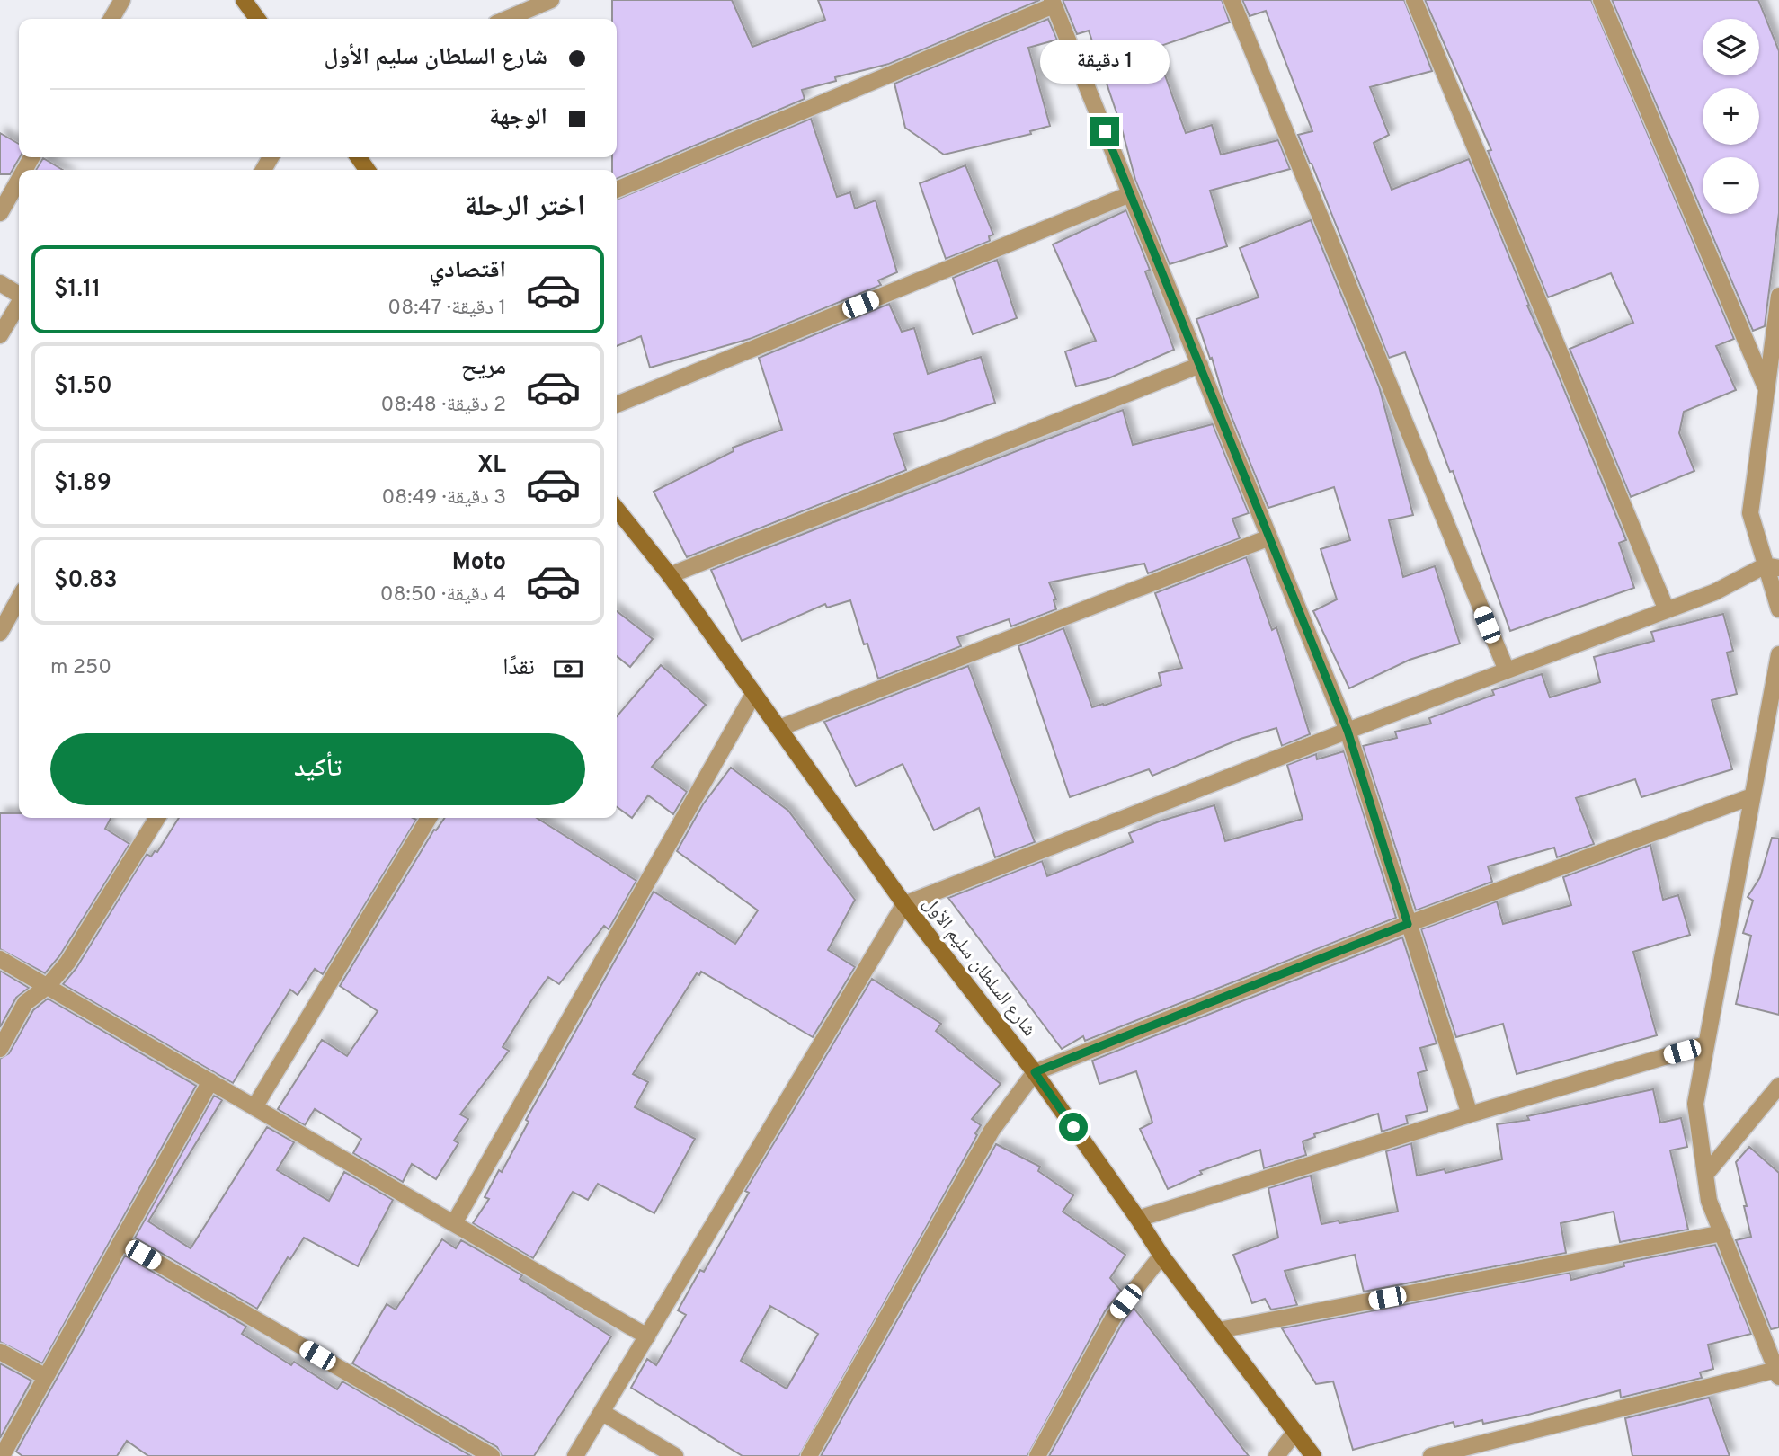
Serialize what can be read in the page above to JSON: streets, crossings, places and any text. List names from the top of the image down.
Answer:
{
  "streets": {
    "street": ["شارع السلطان سليم الأول"]
  },
  "page": {
    "map_buttons": ["+", "−"],
    "banner": ["شارع السلطان سليم الأول", "الوجهة"],
    "bubble": "1 دقيقة",
    "heading": "اختر الرحلة",
    "list": [
      {
        "name": "اقتصادي",
        "note": "1 دقيقة · 08:47",
        "value": "$1.11"
      },
      {
        "name": "مريح",
        "note": "2 دقيقة · 08:48",
        "value": "$1.50"
      },
      {
        "name": "XL",
        "note": "3 دقيقة · 08:49",
        "value": "$1.89"
      },
      {
        "name": "Moto",
        "note": "4 دقيقة · 08:50",
        "value": "$0.83"
      }
    ],
    "pay": ["نقدًا", "250 m"],
    "buttons": "تأكيد"
  }
}
